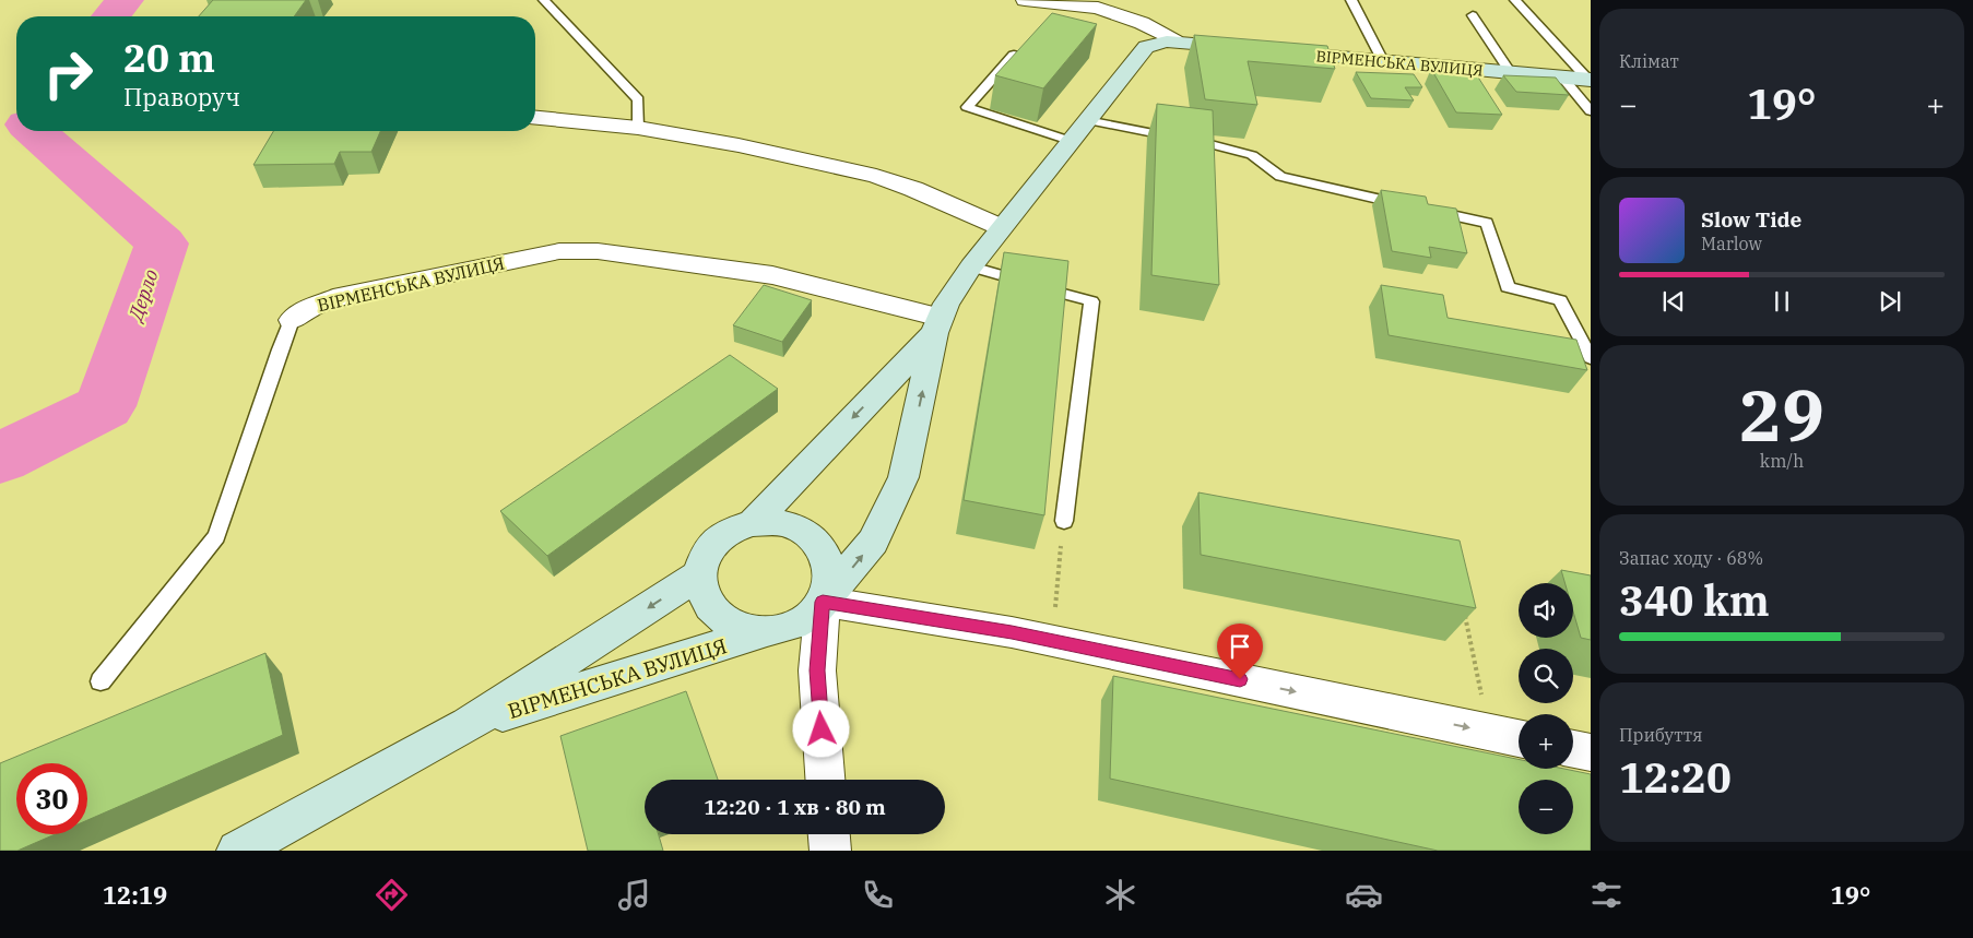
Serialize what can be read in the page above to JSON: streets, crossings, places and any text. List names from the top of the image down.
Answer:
{
  "streets": {
    "main road": ["ВІРМЕНСЬКА ВУЛИЦЯ"]
  },
  "water": ["Дерло"],
  "page": {
    "tile": [
      "Клімат",
      ["29", "km/h"],
      ["Запас ходу · 68%", "340 km"],
      ["Прибуття", "12:20"]
    ],
    "turn": ["20 m", "Праворуч"],
    "heat": ["−", "19°", "+"],
    "song": ["Slow Tide", "Marlow"],
    "map_buttons": ["+", "−"],
    "limit": "30",
    "trip": "12:20 · 1 хв · 80 m",
    "tabs": ["12:19", "19°"]
  }
}
